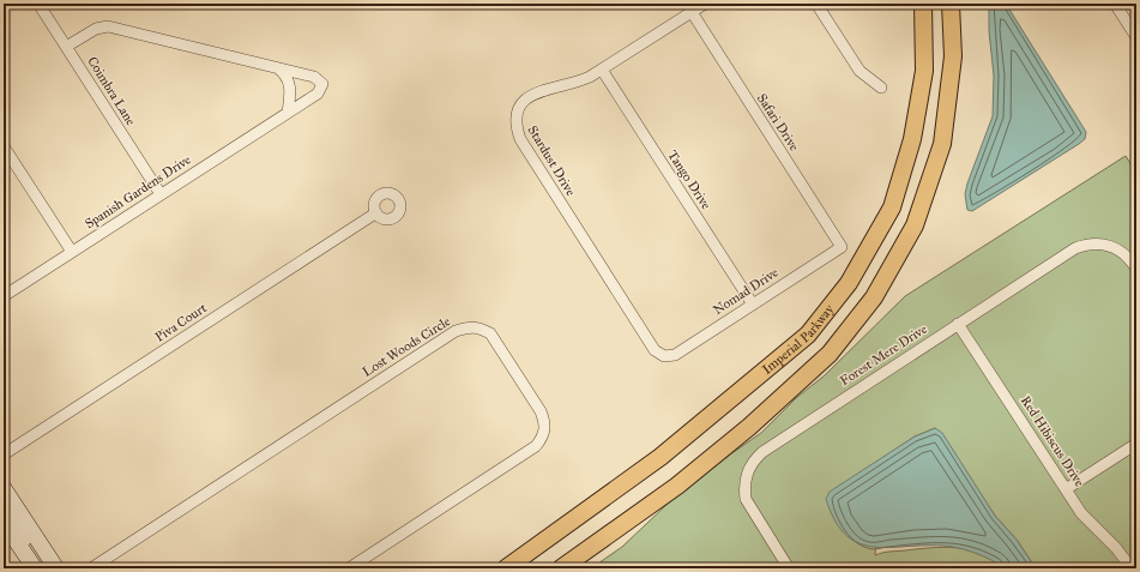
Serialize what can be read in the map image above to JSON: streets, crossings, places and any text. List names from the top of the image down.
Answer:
{
  "streets": {
    "main road": ["Imperial Parkway"],
    "street": [
      "Coimbra Lane",
      "Safari Drive",
      "Stardust Drive",
      "Tango Drive",
      "Spanish Gardens Drive",
      "Nomad Drive",
      "Piva Court",
      "Lost Woods Circle",
      "Forest Mere Drive",
      "Red Hibiscus Drive"
    ]
  },
  "crossings": [
    ["Coimbra Lane", "Spanish Gardens Drive"],
    ["Safari Drive", "Stardust Drive"],
    ["Safari Drive", "Nomad Drive"],
    ["Stardust Drive", "Tango Drive"],
    ["Stardust Drive", "Nomad Drive"],
    ["Tango Drive", "Nomad Drive"],
    ["Forest Mere Drive", "Red Hibiscus Drive"]
  ]
}
